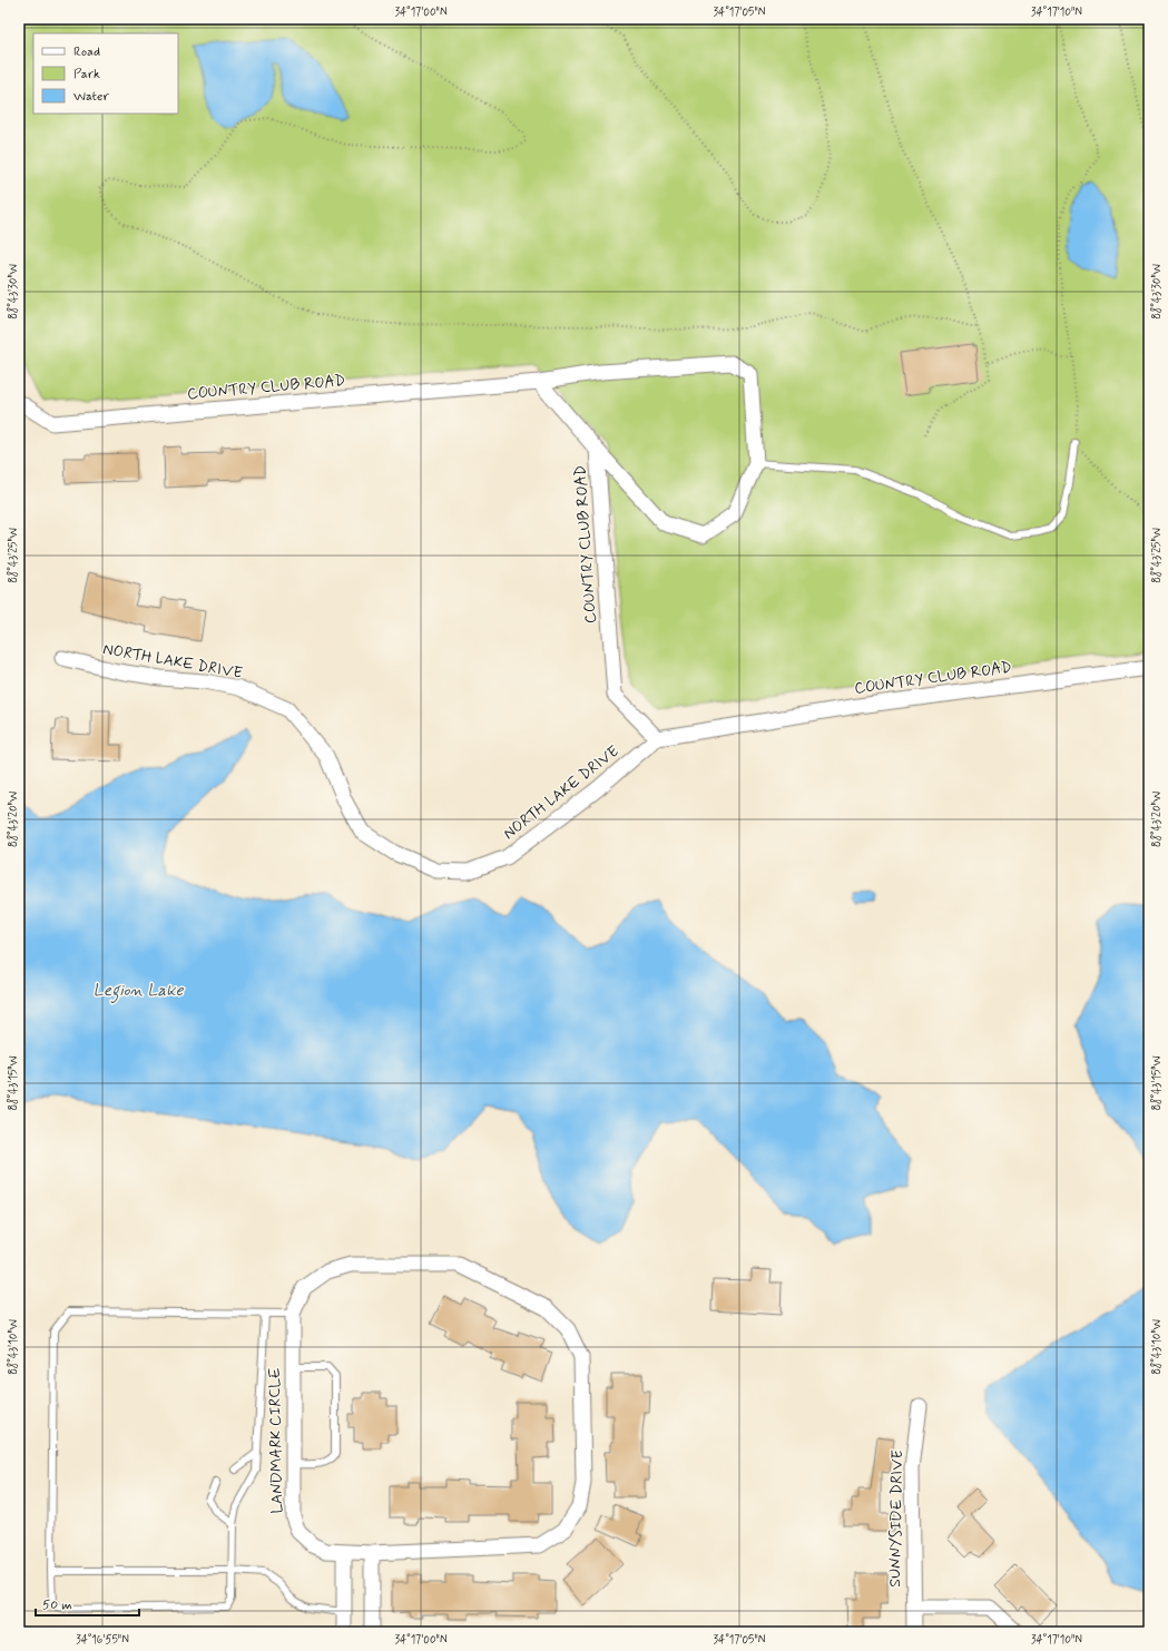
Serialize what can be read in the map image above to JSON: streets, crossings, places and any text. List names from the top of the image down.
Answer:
{
  "streets": {
    "street": [
      "COUNTRY CLUB ROAD",
      "NORTH LAKE DRIVE",
      "LANDMARK CIRCLE",
      "SUNNYSIDE DRIVE"
    ]
  },
  "crossings": [
    ["COUNTRY CLUB ROAD", "NORTH LAKE DRIVE"]
  ],
  "water": ["Legion Lake"],
  "legend": ["Road", "Park", "Water"],
  "scale_bar": "50 m",
  "coordinates": [
    "34°17'00\"N",
    "34°17'05\"N",
    "34°17'10\"N",
    "88°43'30\"W",
    "88°43'25\"W",
    "88°43'20\"W",
    "88°43'15\"W",
    "88°43'10\"W",
    "34°16'55\"N"
  ]
}
